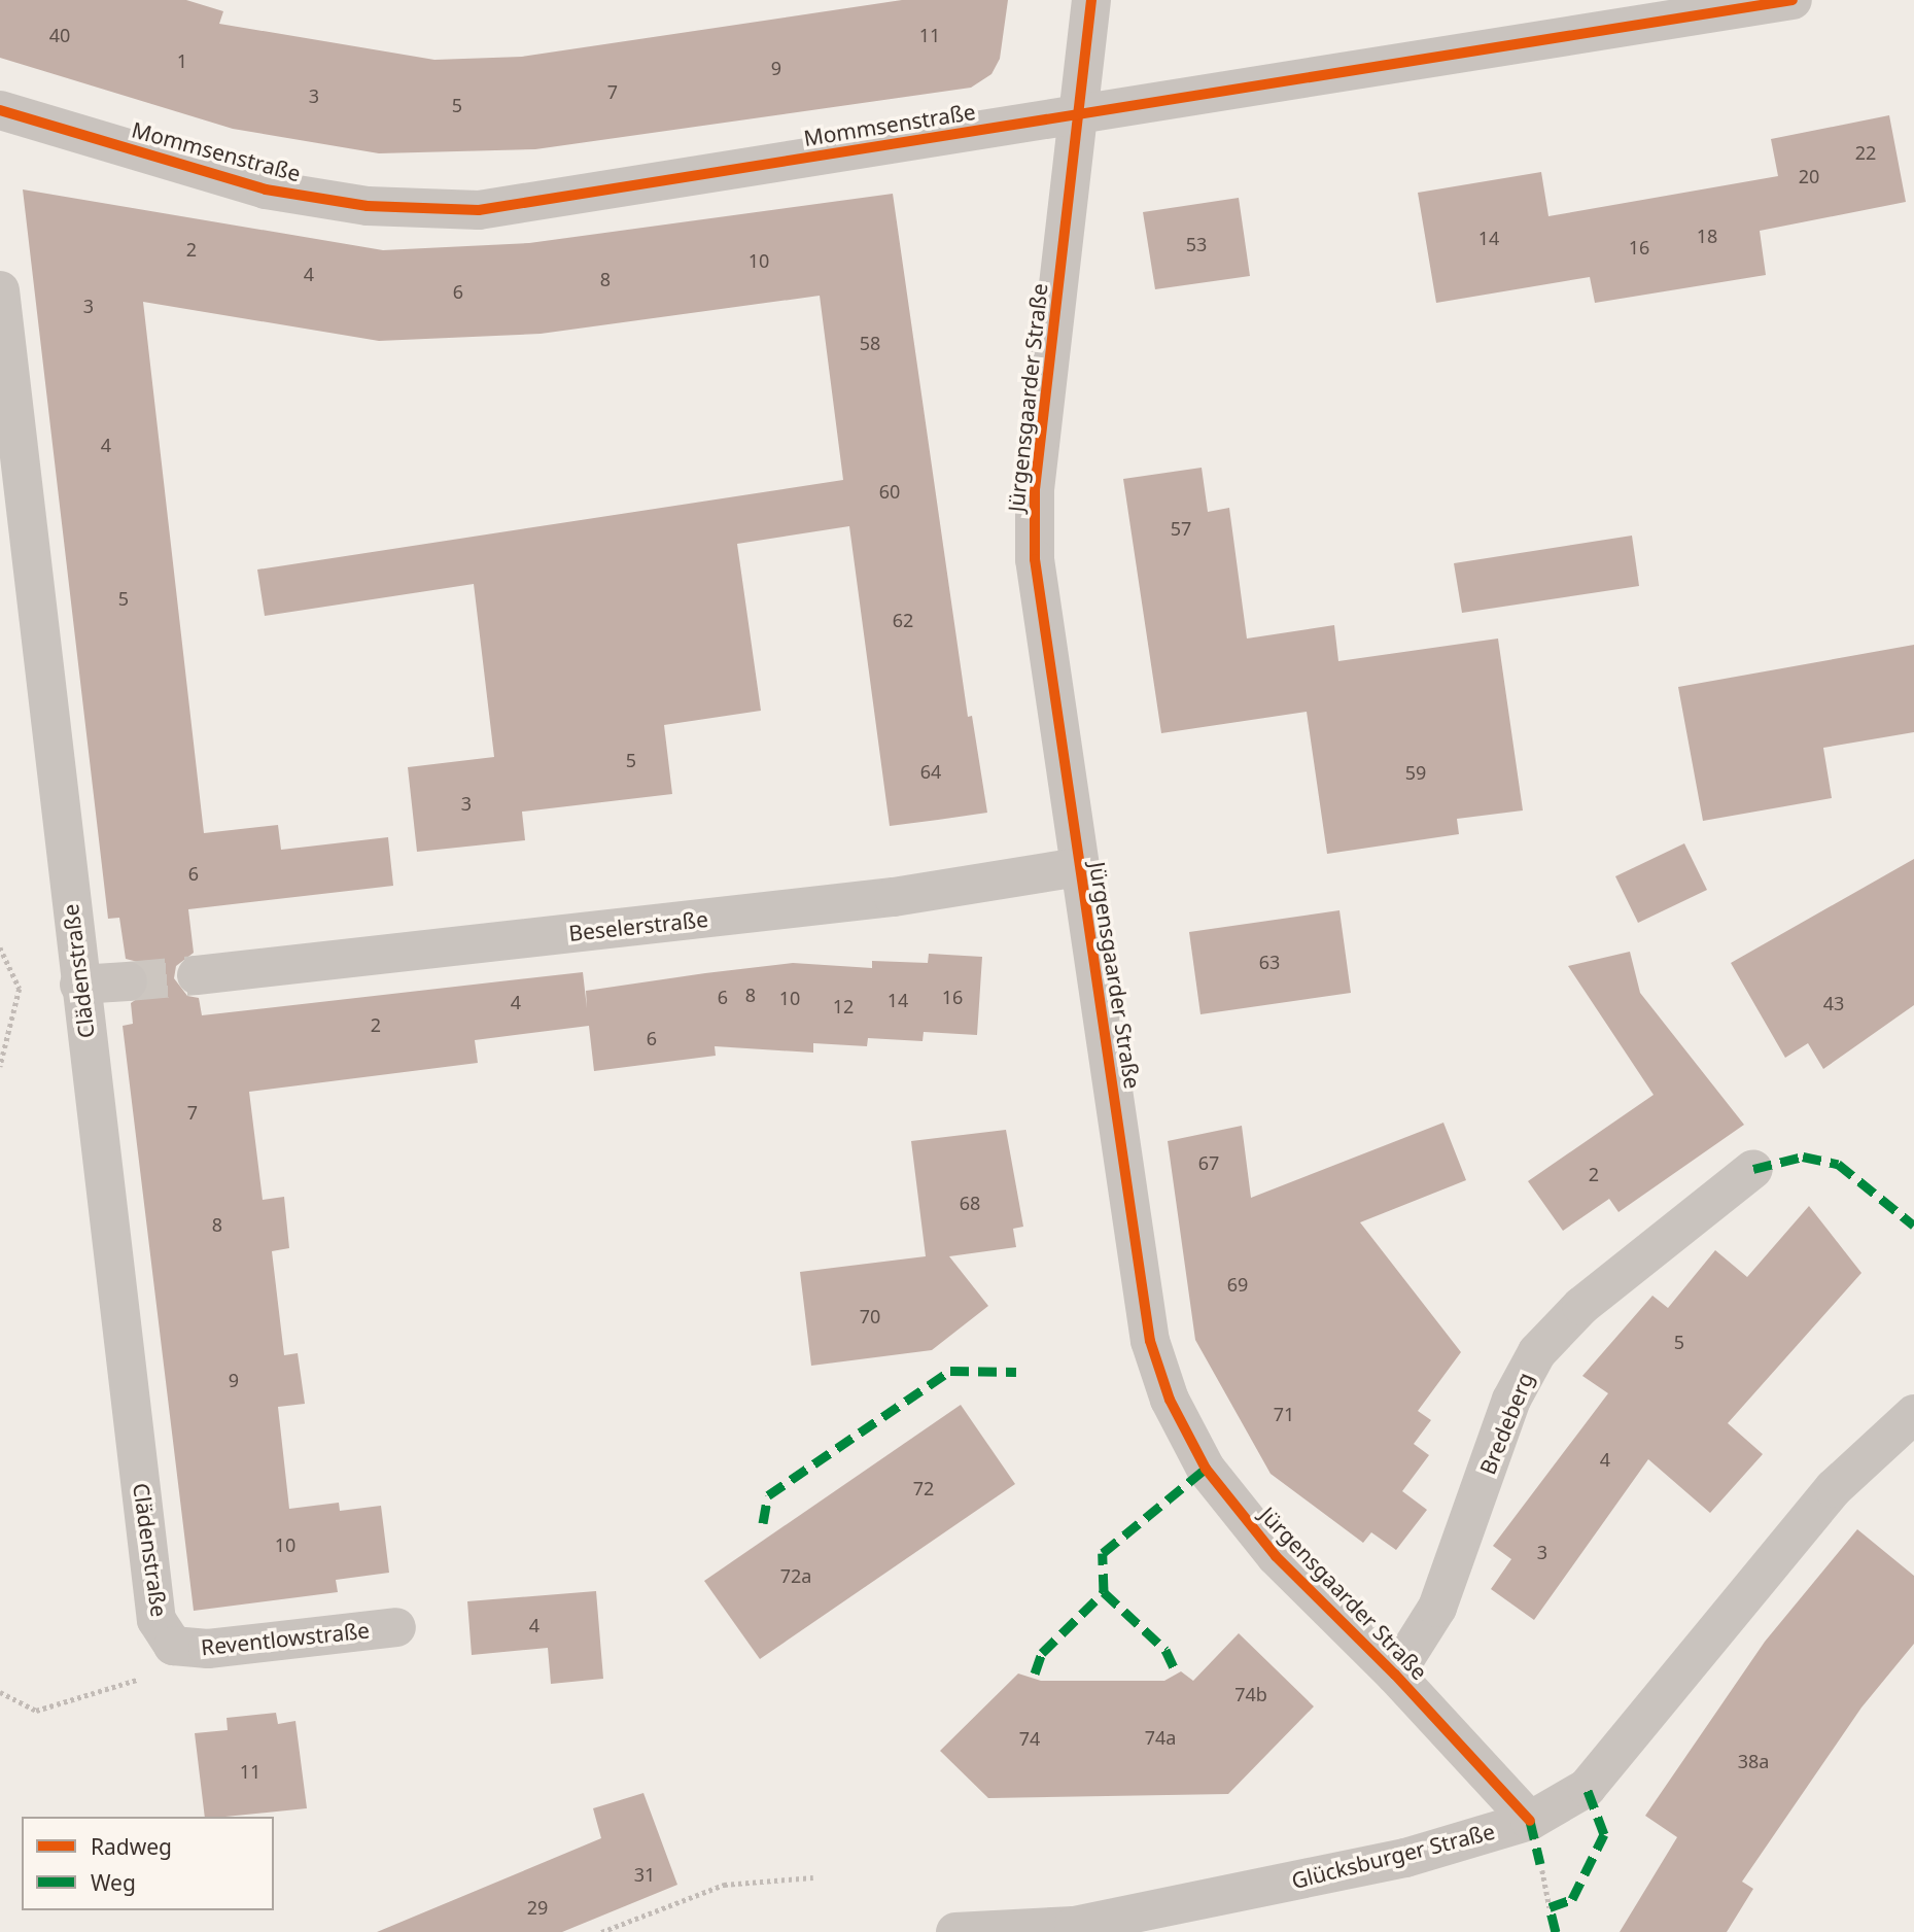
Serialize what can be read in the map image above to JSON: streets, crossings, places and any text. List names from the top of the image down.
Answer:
{
  "streets": {
    "street": [
      "Mommsenstraße",
      "Jürgensgaarder Straße",
      "Beselerstraße",
      "Clädenstraße",
      "Bredeberg",
      "Reventlowstraße",
      "Glücksburger Straße"
    ]
  },
  "crossings": [
    ["Mommsenstraße", "Jürgensgaarder Straße"],
    ["Jürgensgaarder Straße", "Beselerstraße"],
    ["Jürgensgaarder Straße", "Bredeberg"],
    ["Jürgensgaarder Straße", "Glücksburger Straße"],
    ["Clädenstraße", "Reventlowstraße"]
  ],
  "house_numbers": [
    "40",
    "11",
    "1",
    "9",
    "7",
    "3",
    "5",
    "22",
    "20",
    "18",
    "14",
    "53",
    "16",
    "2",
    "10",
    "4",
    "8",
    "6",
    "3",
    "58",
    "4",
    "60",
    "57",
    "5",
    "62",
    "5",
    "64",
    "59",
    "3",
    "6",
    "63",
    "8",
    "6",
    "16",
    "10",
    "14",
    "4",
    "43",
    "12",
    "2",
    "6",
    "7",
    "67",
    "2",
    "68",
    "8",
    "69",
    "70",
    "5",
    "9",
    "71",
    "4",
    "72",
    "10",
    "3",
    "72a",
    "4",
    "74b",
    "74a",
    "74",
    "38a",
    "11",
    "31",
    "29"
  ],
  "legend": ["Radweg", "Weg"]
}
